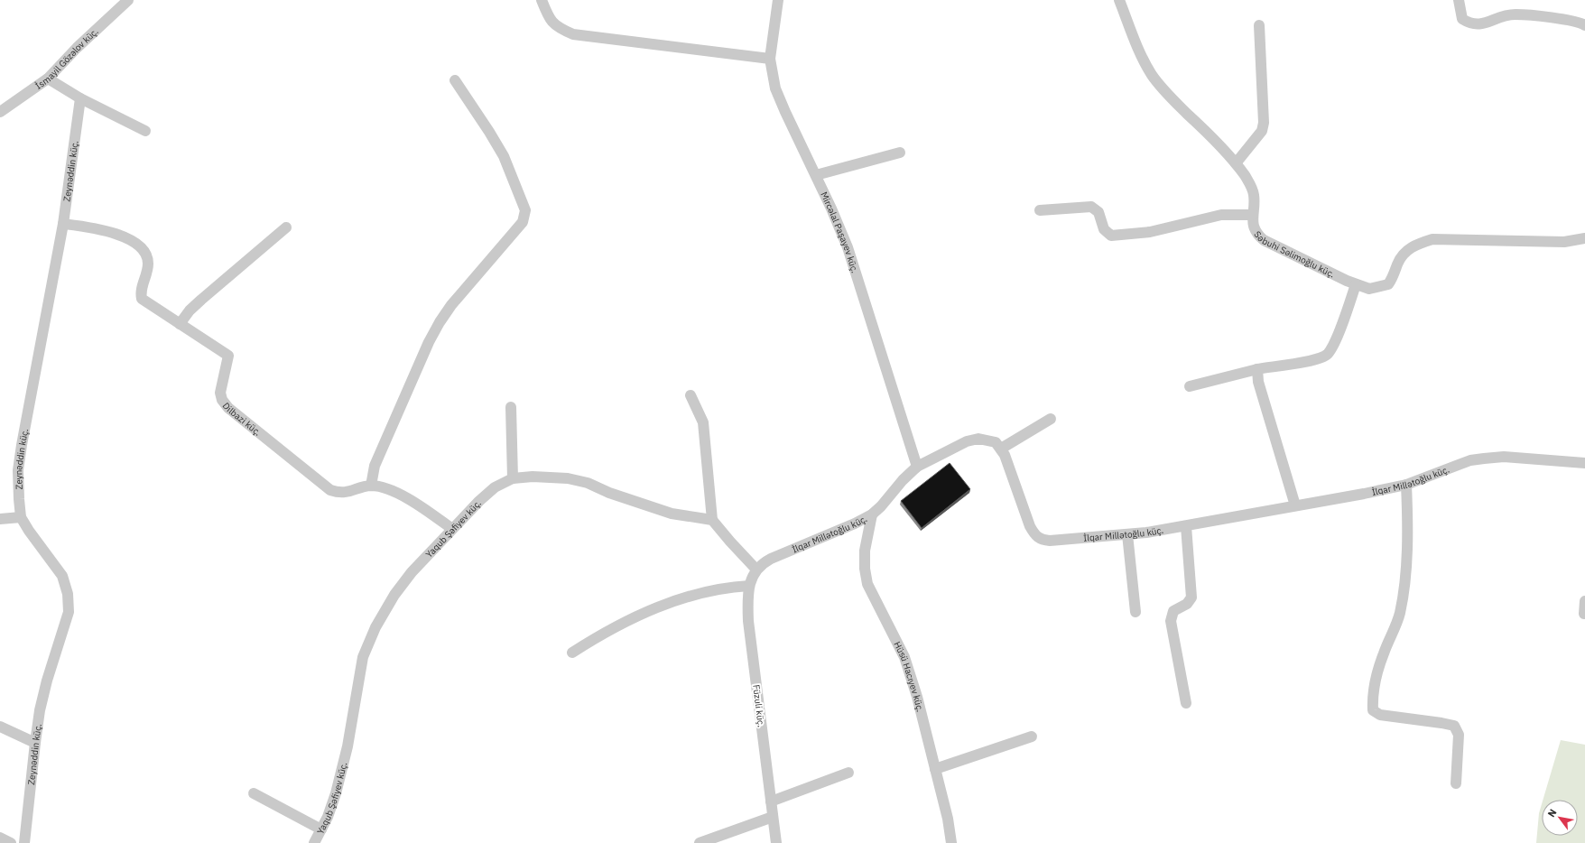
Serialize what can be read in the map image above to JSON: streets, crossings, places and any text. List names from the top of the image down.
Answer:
{
  "streets": {
    "street": [
      "İsmayil Gözəlov küç.",
      "Zeynəddin küç.",
      "Mircəlal Paşayev küç.",
      "Səbuhi Səlimoğlu küç.",
      "Dilbazi küç.",
      "İlqar Millətoğlu küç.",
      "Yaqub Şəfiyev küç.",
      "Hüsü Hacıyev küç.",
      "Füzuli küç."
    ]
  },
  "crossings": [
    ["Zeynəddin küç.", "Dilbazi küç."],
    ["Mircəlal Paşayev küç.", "İlqar Millətoğlu küç."],
    ["Dilbazi küç.", "Yaqub Şəfiyev küç."],
    ["İlqar Millətoğlu küç.", "Hüsü Hacıyev küç."],
    ["İlqar Millətoğlu küç.", "Füzuli küç."]
  ],
  "north": "top left"
}
